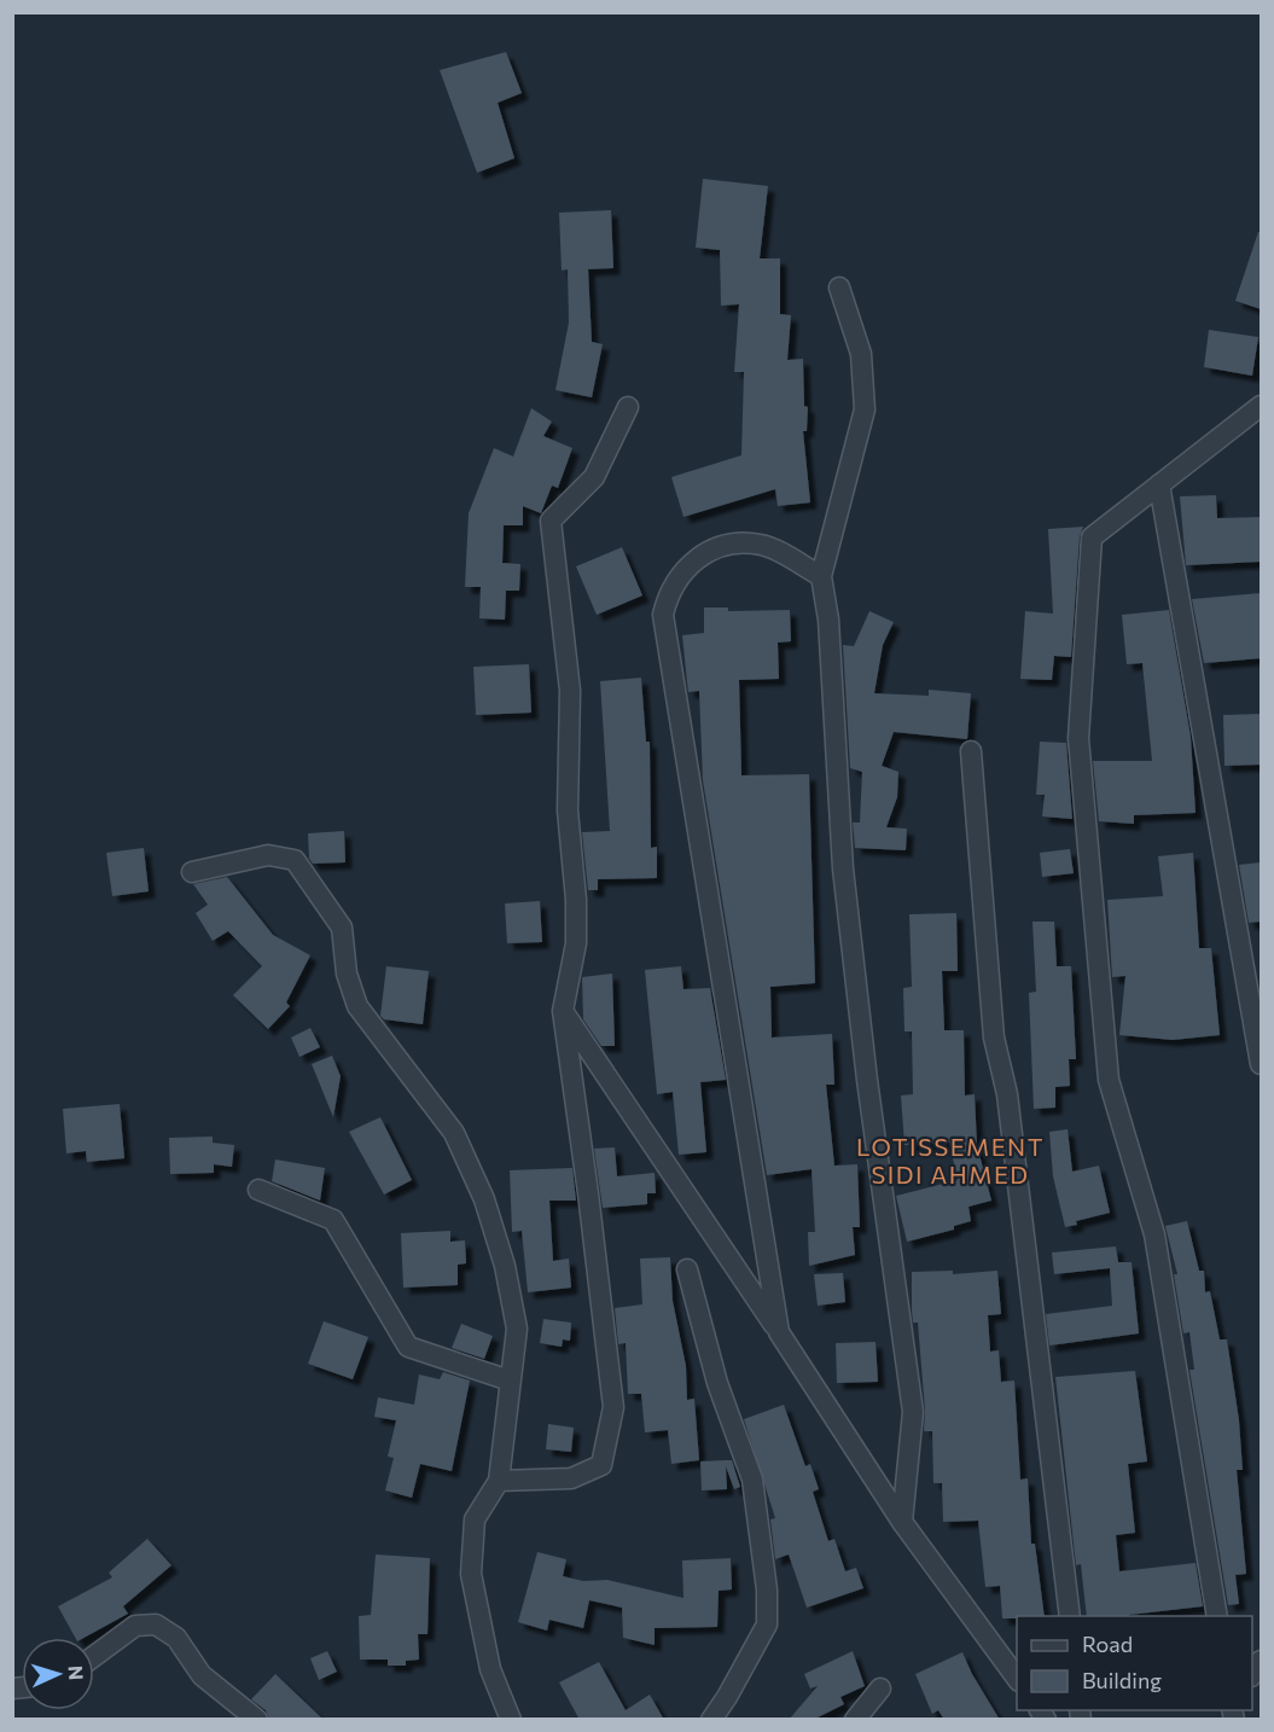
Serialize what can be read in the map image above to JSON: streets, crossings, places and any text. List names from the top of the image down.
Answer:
{
  "districts": ["LOTISSEMENT SIDI AHMED"],
  "legend": ["Road", "Building"],
  "north": "right"
}
